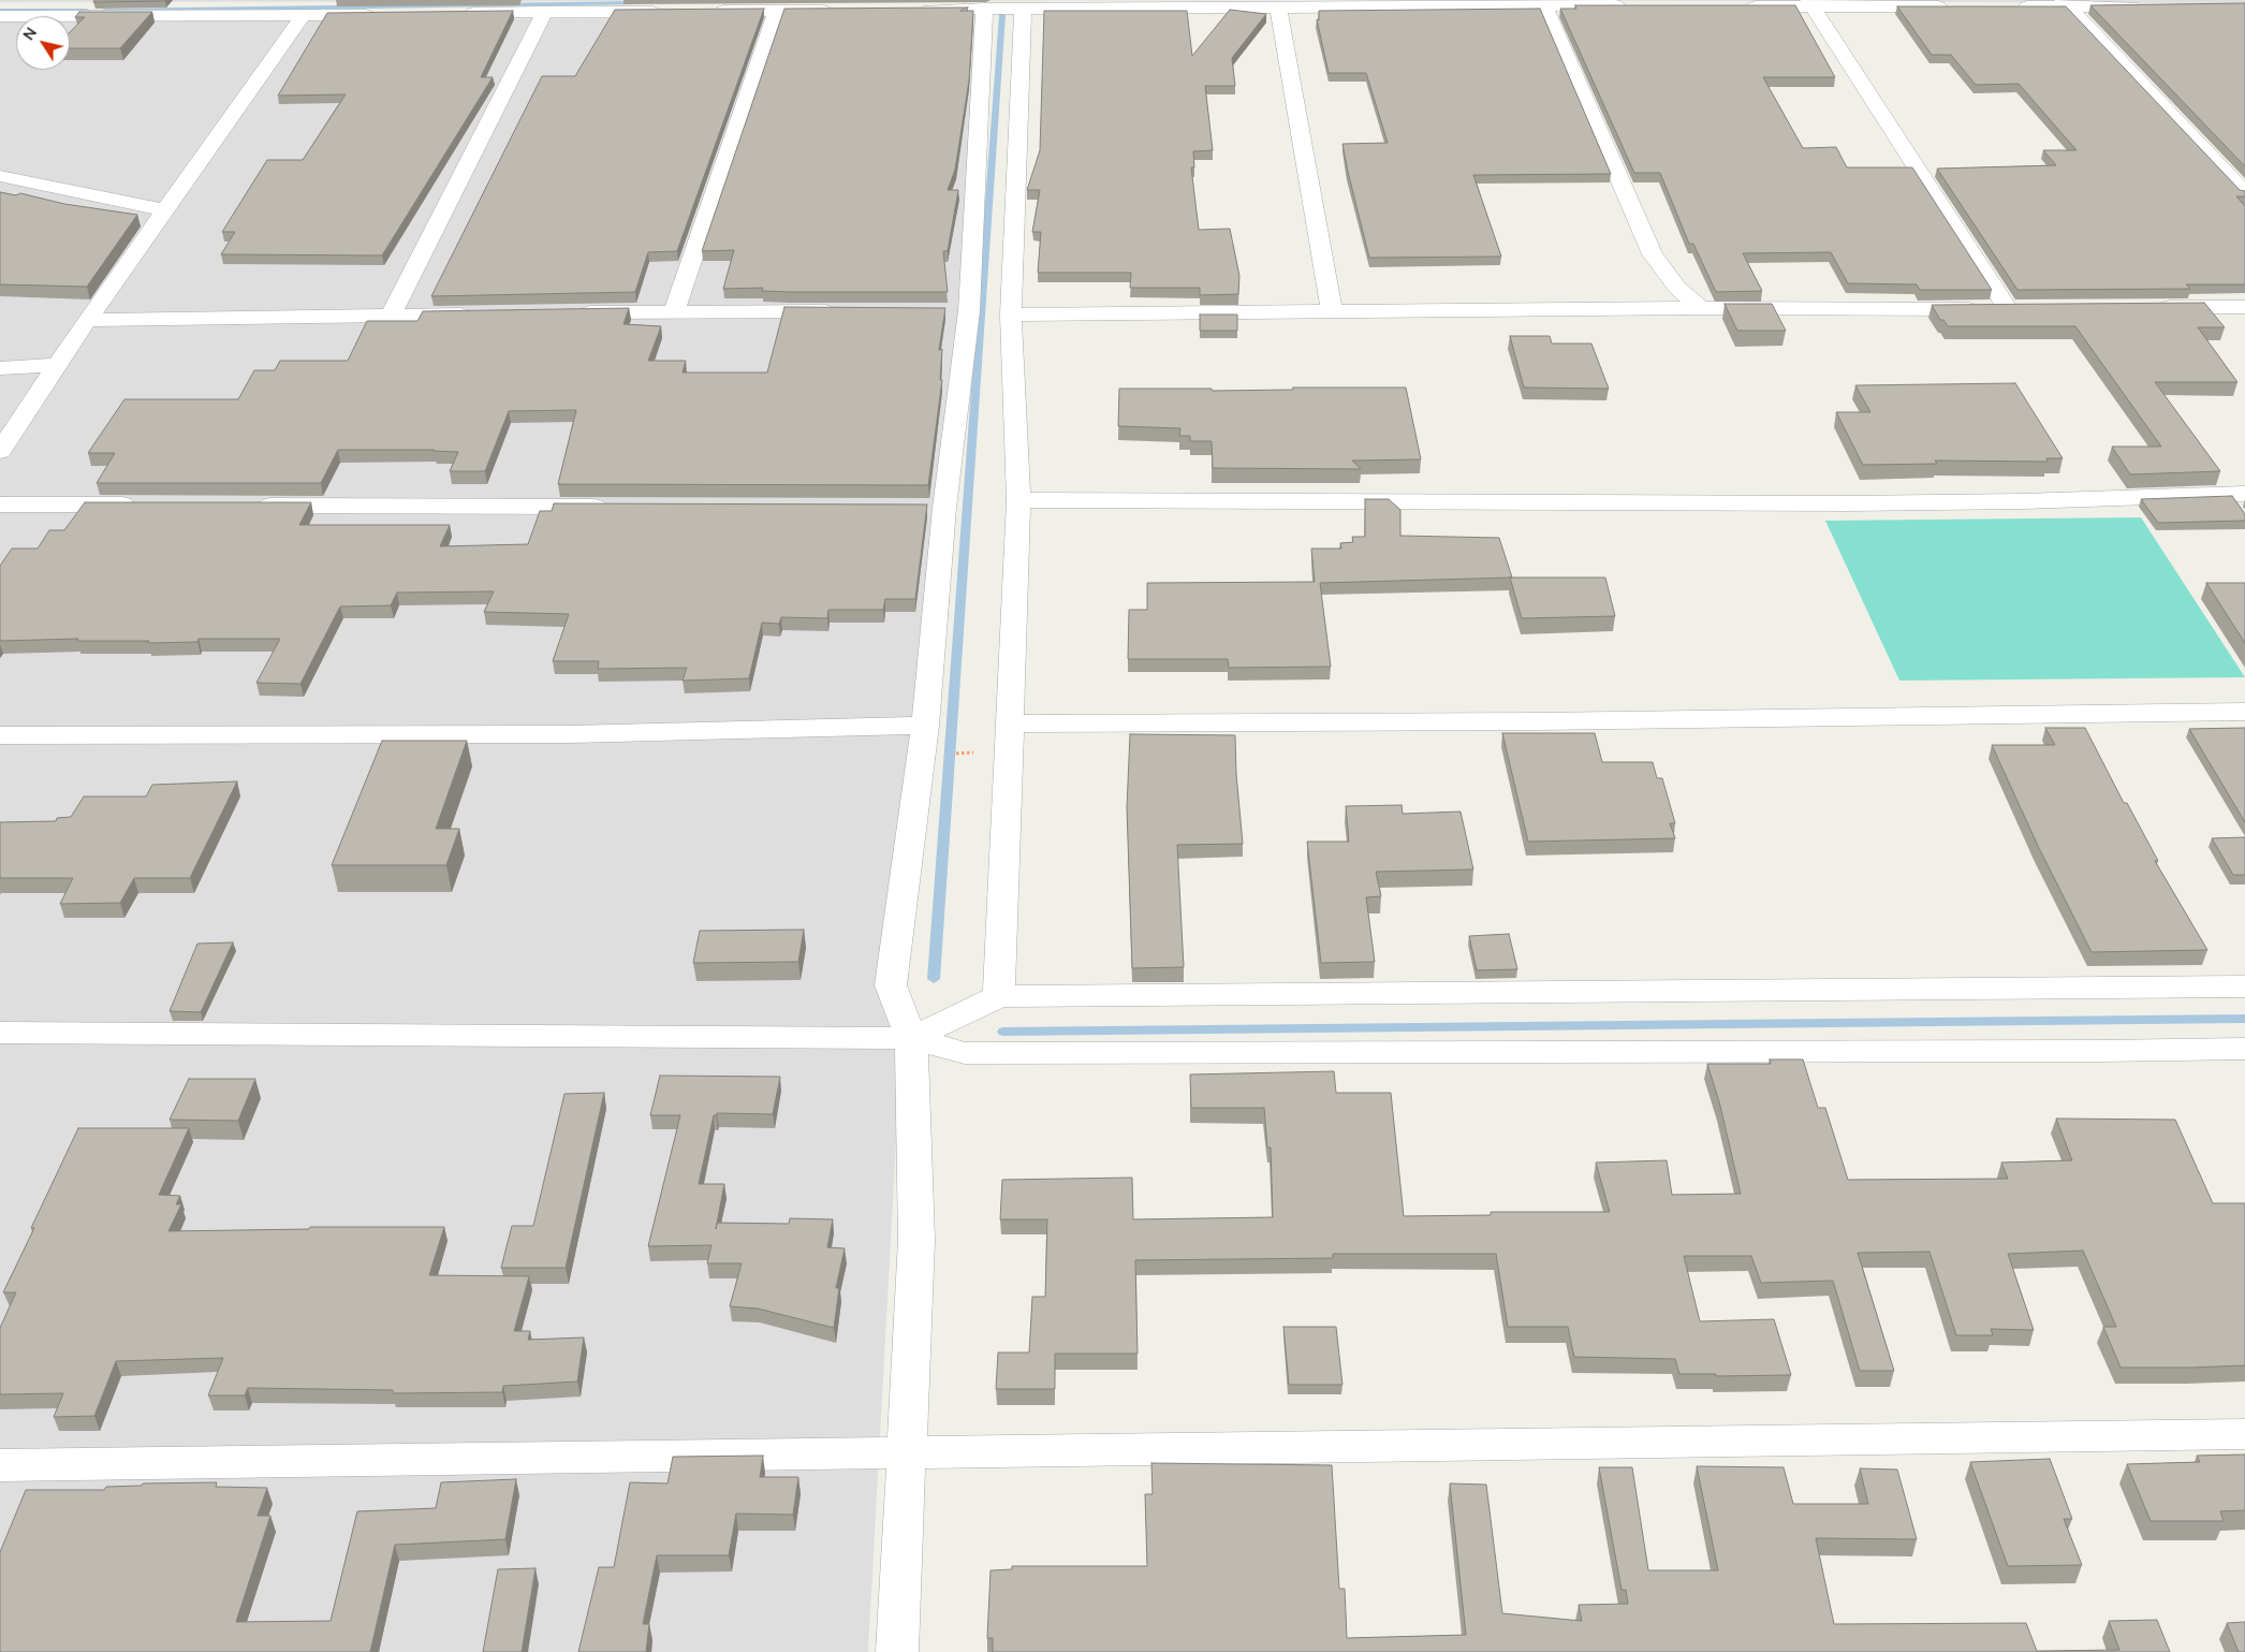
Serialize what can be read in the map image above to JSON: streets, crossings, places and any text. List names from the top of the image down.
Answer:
{
  "north": "top left"
}
